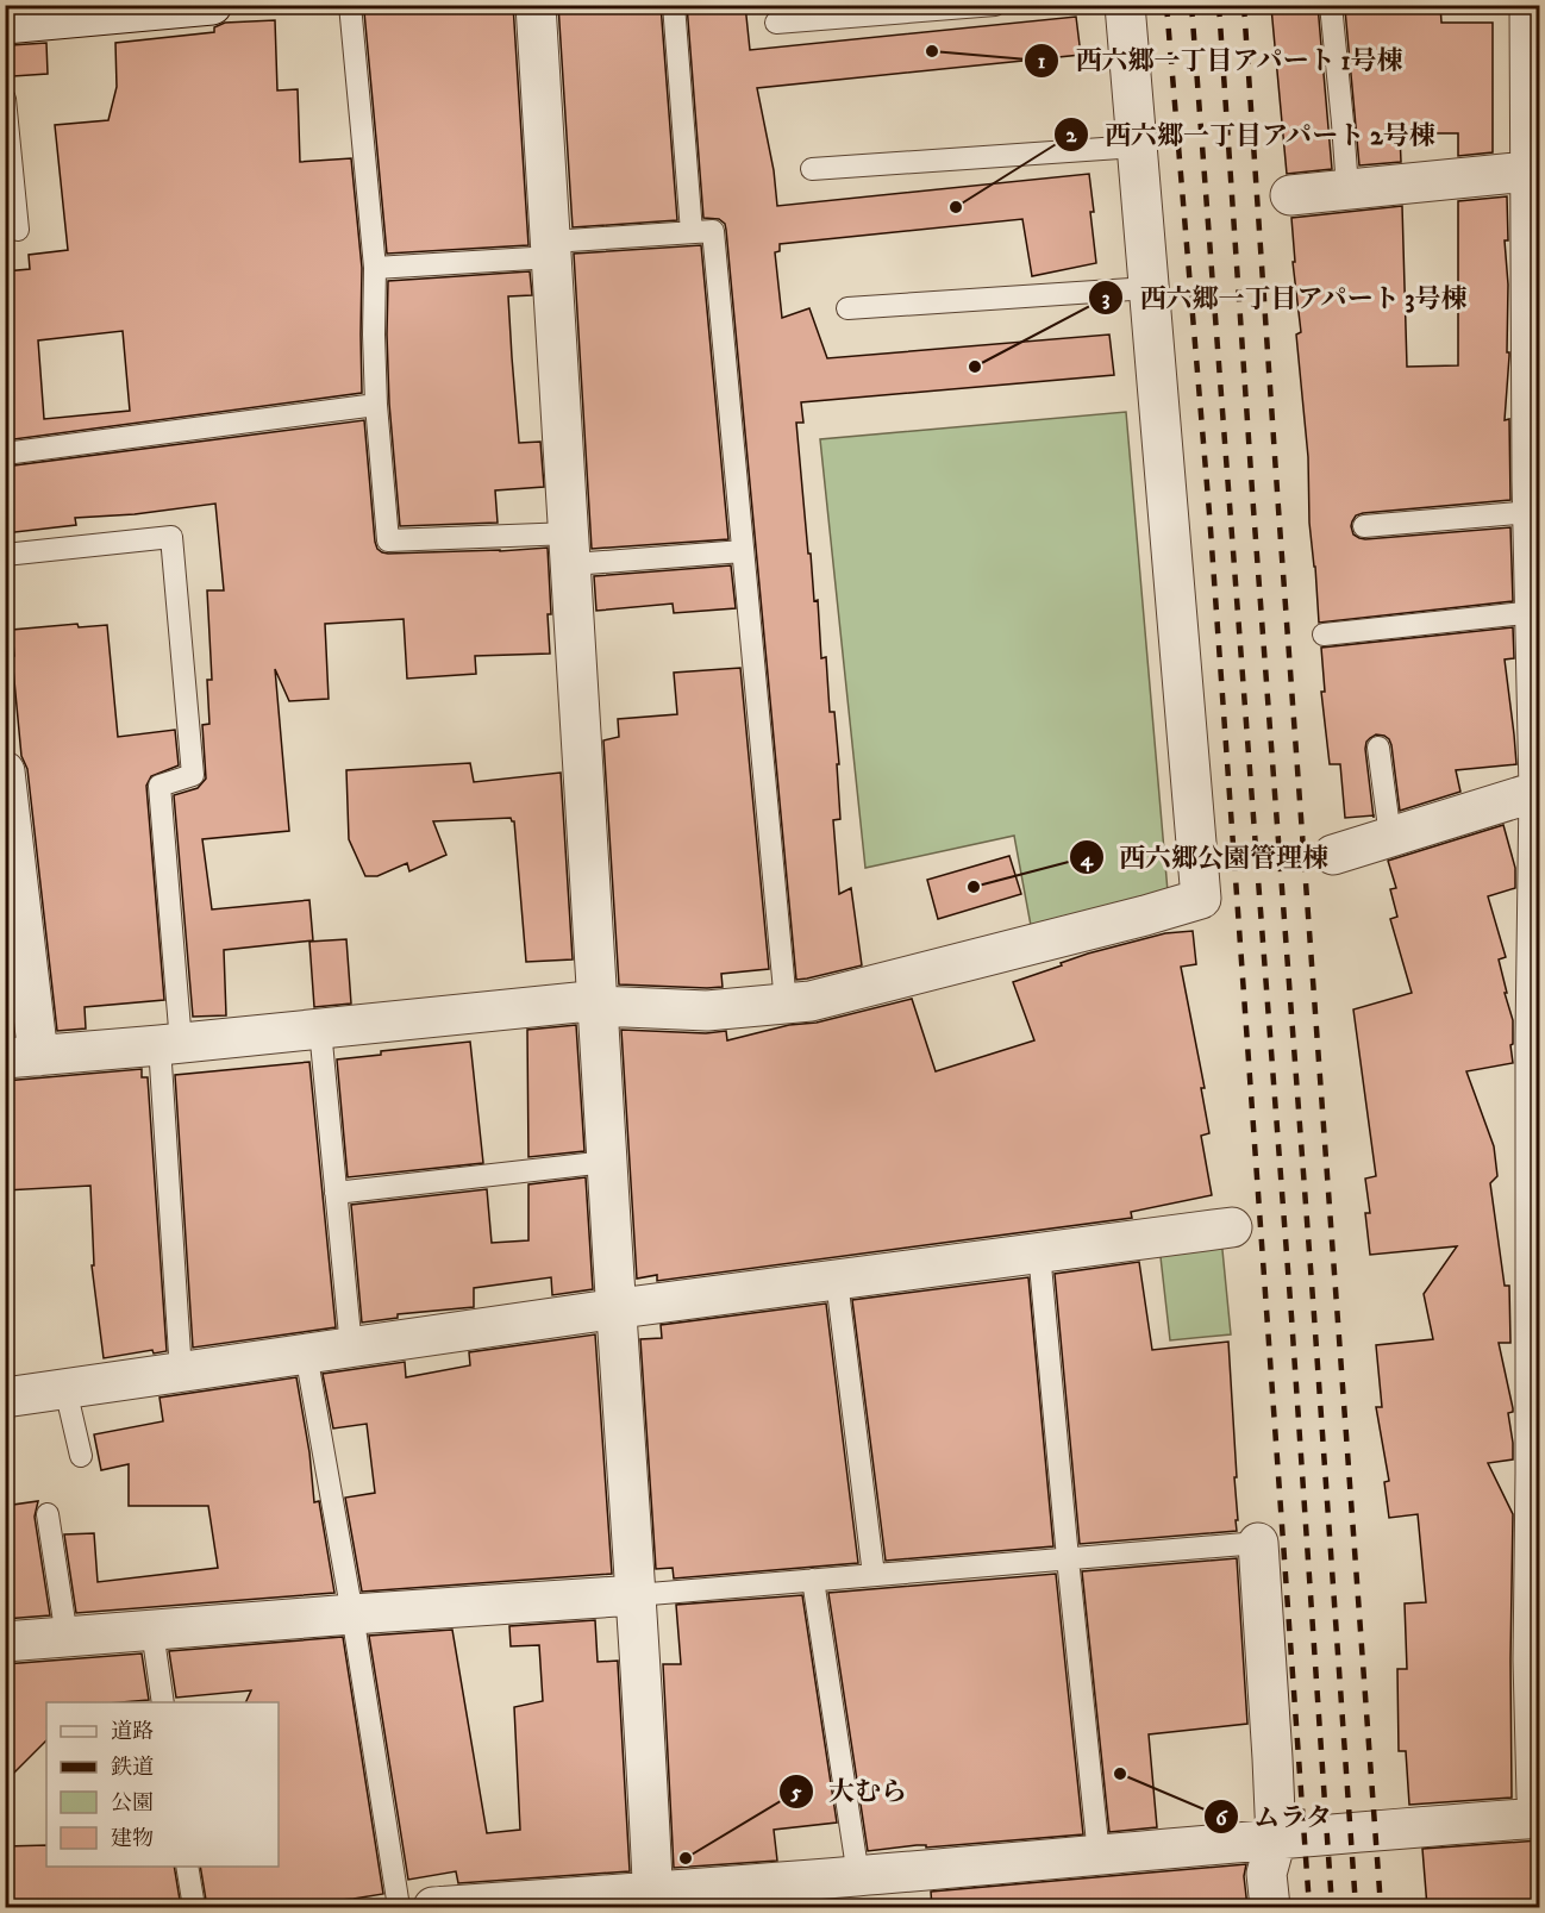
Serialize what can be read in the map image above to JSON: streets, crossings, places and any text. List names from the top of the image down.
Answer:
{
  "places": [
    "西六郷一丁目アパート 1号棟",
    "西六郷一丁目アパート 2号棟",
    "西六郷一丁目アパート 3号棟",
    "西六郷公園管理棟",
    "ムラタ",
    "大むら"
  ],
  "legend": [
    "道路",
    "鉄道",
    "公園",
    "建物"
  ]
}
